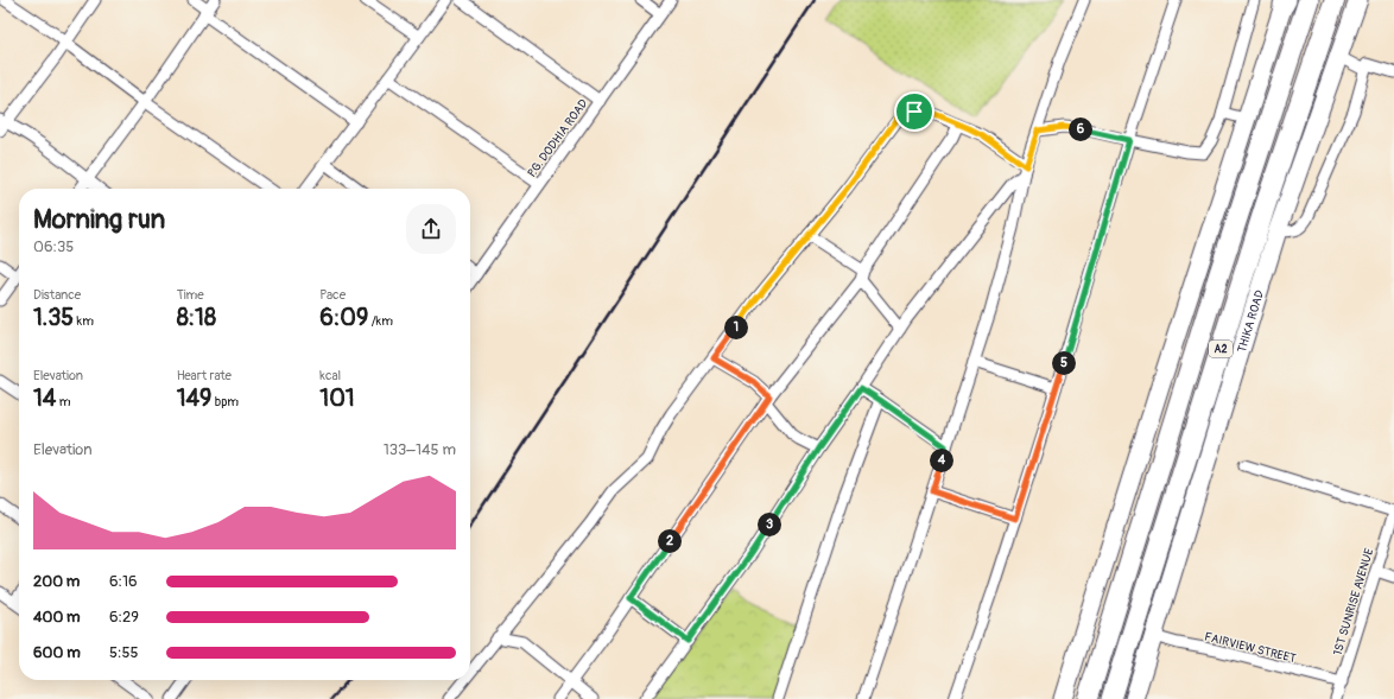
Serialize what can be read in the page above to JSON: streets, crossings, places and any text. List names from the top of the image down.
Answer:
{
  "streets": {
    "highway": ["THIKA ROAD", "A2"],
    "street": ["P.G. DODHIA ROAD", "1ST SUNRISE AVENUE", "FAIRVIEW STREET"]
  },
  "crossings": [
    ["THIKA ROAD", "FAIRVIEW STREET"],
    ["1ST SUNRISE AVENUE", "FAIRVIEW STREET"]
  ],
  "page": {
    "pins": [
      "6",
      "1",
      "5",
      "4",
      "3",
      "2"
    ],
    "heading": ["Morning run", "06:35"],
    "stats": [
      ["Distance", "1.35 km"],
      ["Time", "8:18"],
      ["Pace", "6:09 /km"],
      ["Elevation", "14 m"],
      ["Heart rate", "149 bpm"],
      ["kcal", "101"]
    ],
    "chart": ["Elevation", "133–145 m"],
    "list": [
      {
        "name": "200 m",
        "note": "6:16"
      },
      {
        "name": "400 m",
        "note": "6:29"
      },
      {
        "name": "600 m",
        "note": "5:55"
      }
    ]
  }
}
